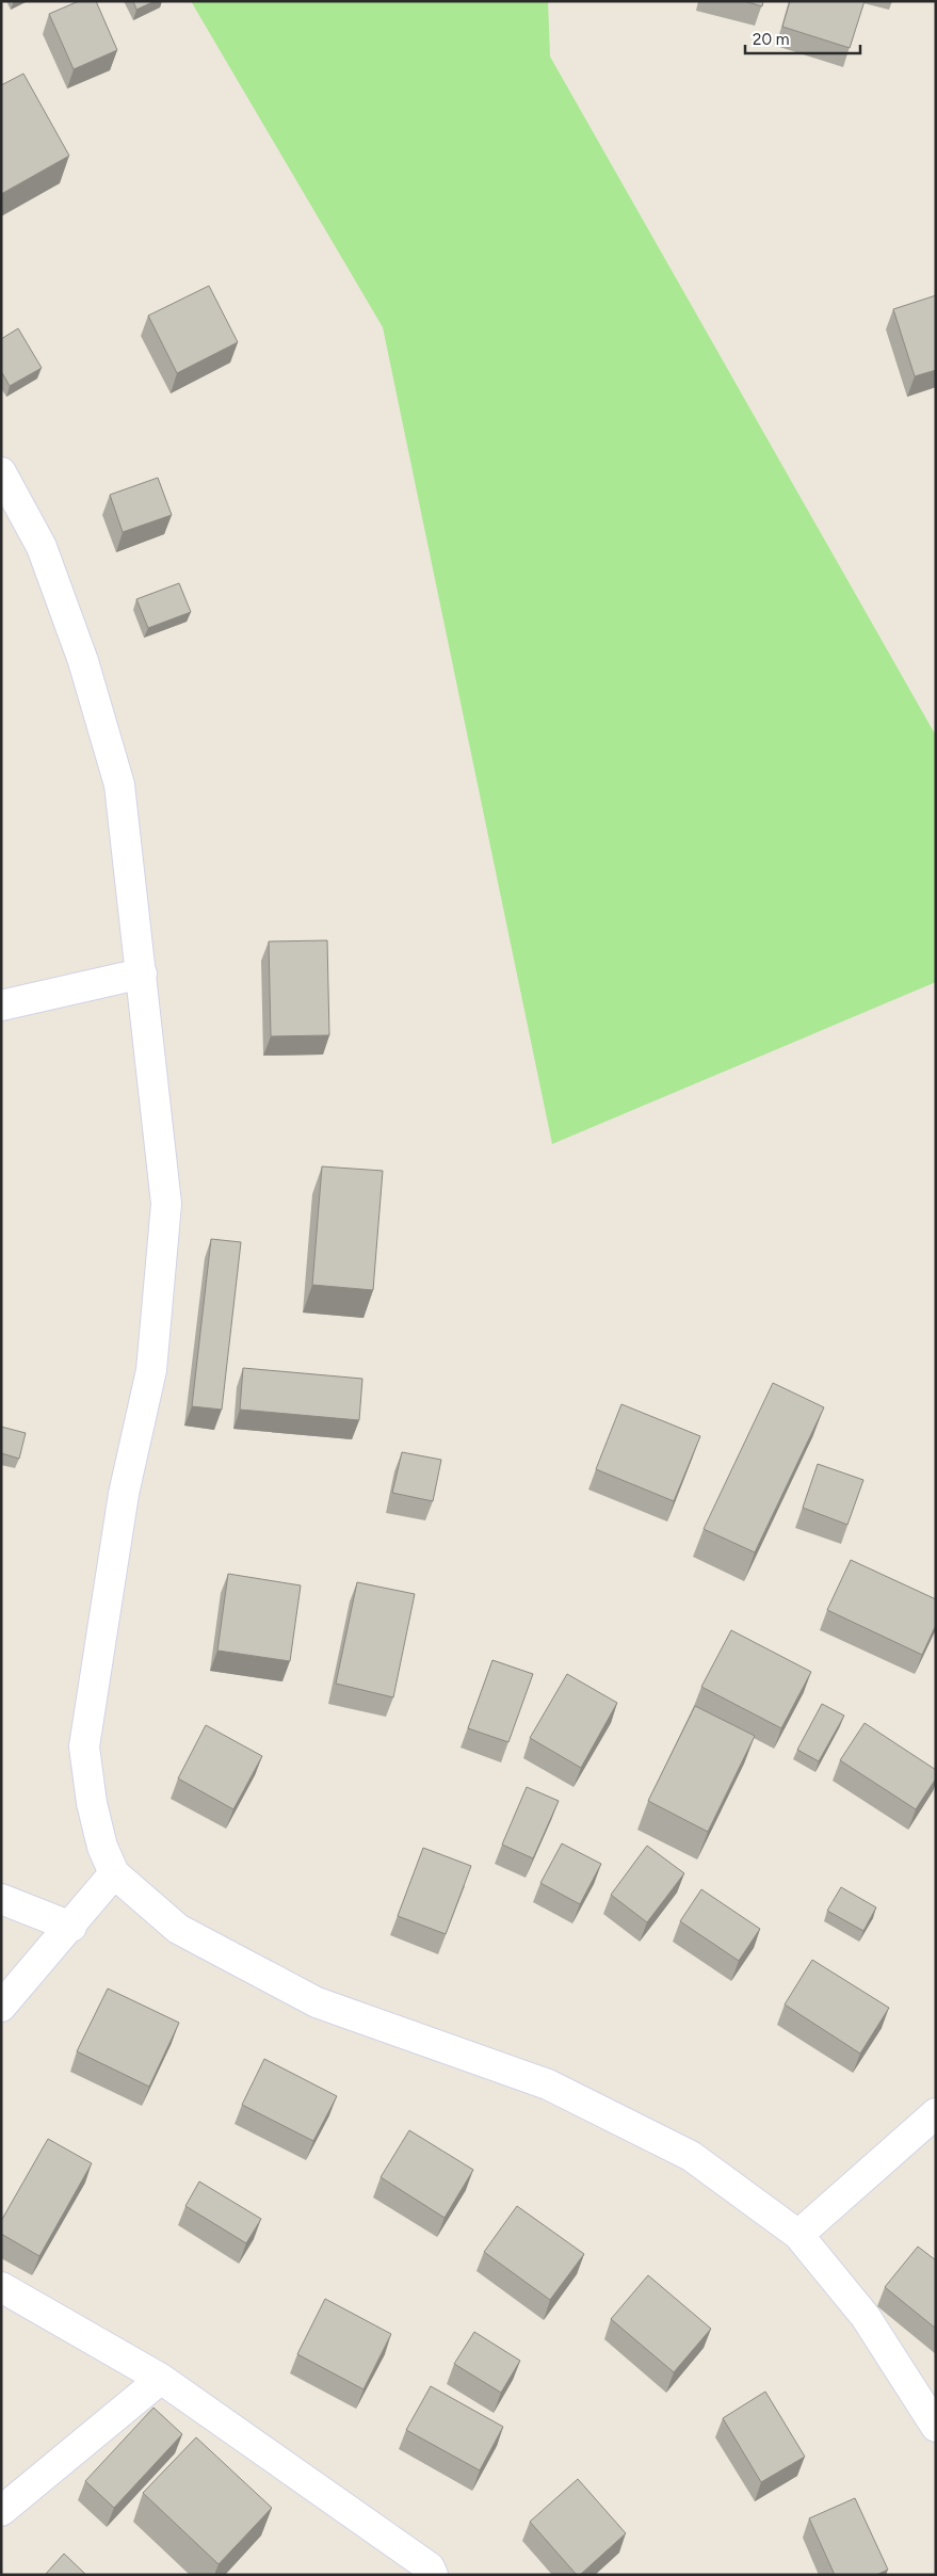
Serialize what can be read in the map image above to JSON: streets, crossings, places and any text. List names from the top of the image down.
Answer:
{
  "scale_bar": "20 m"
}
